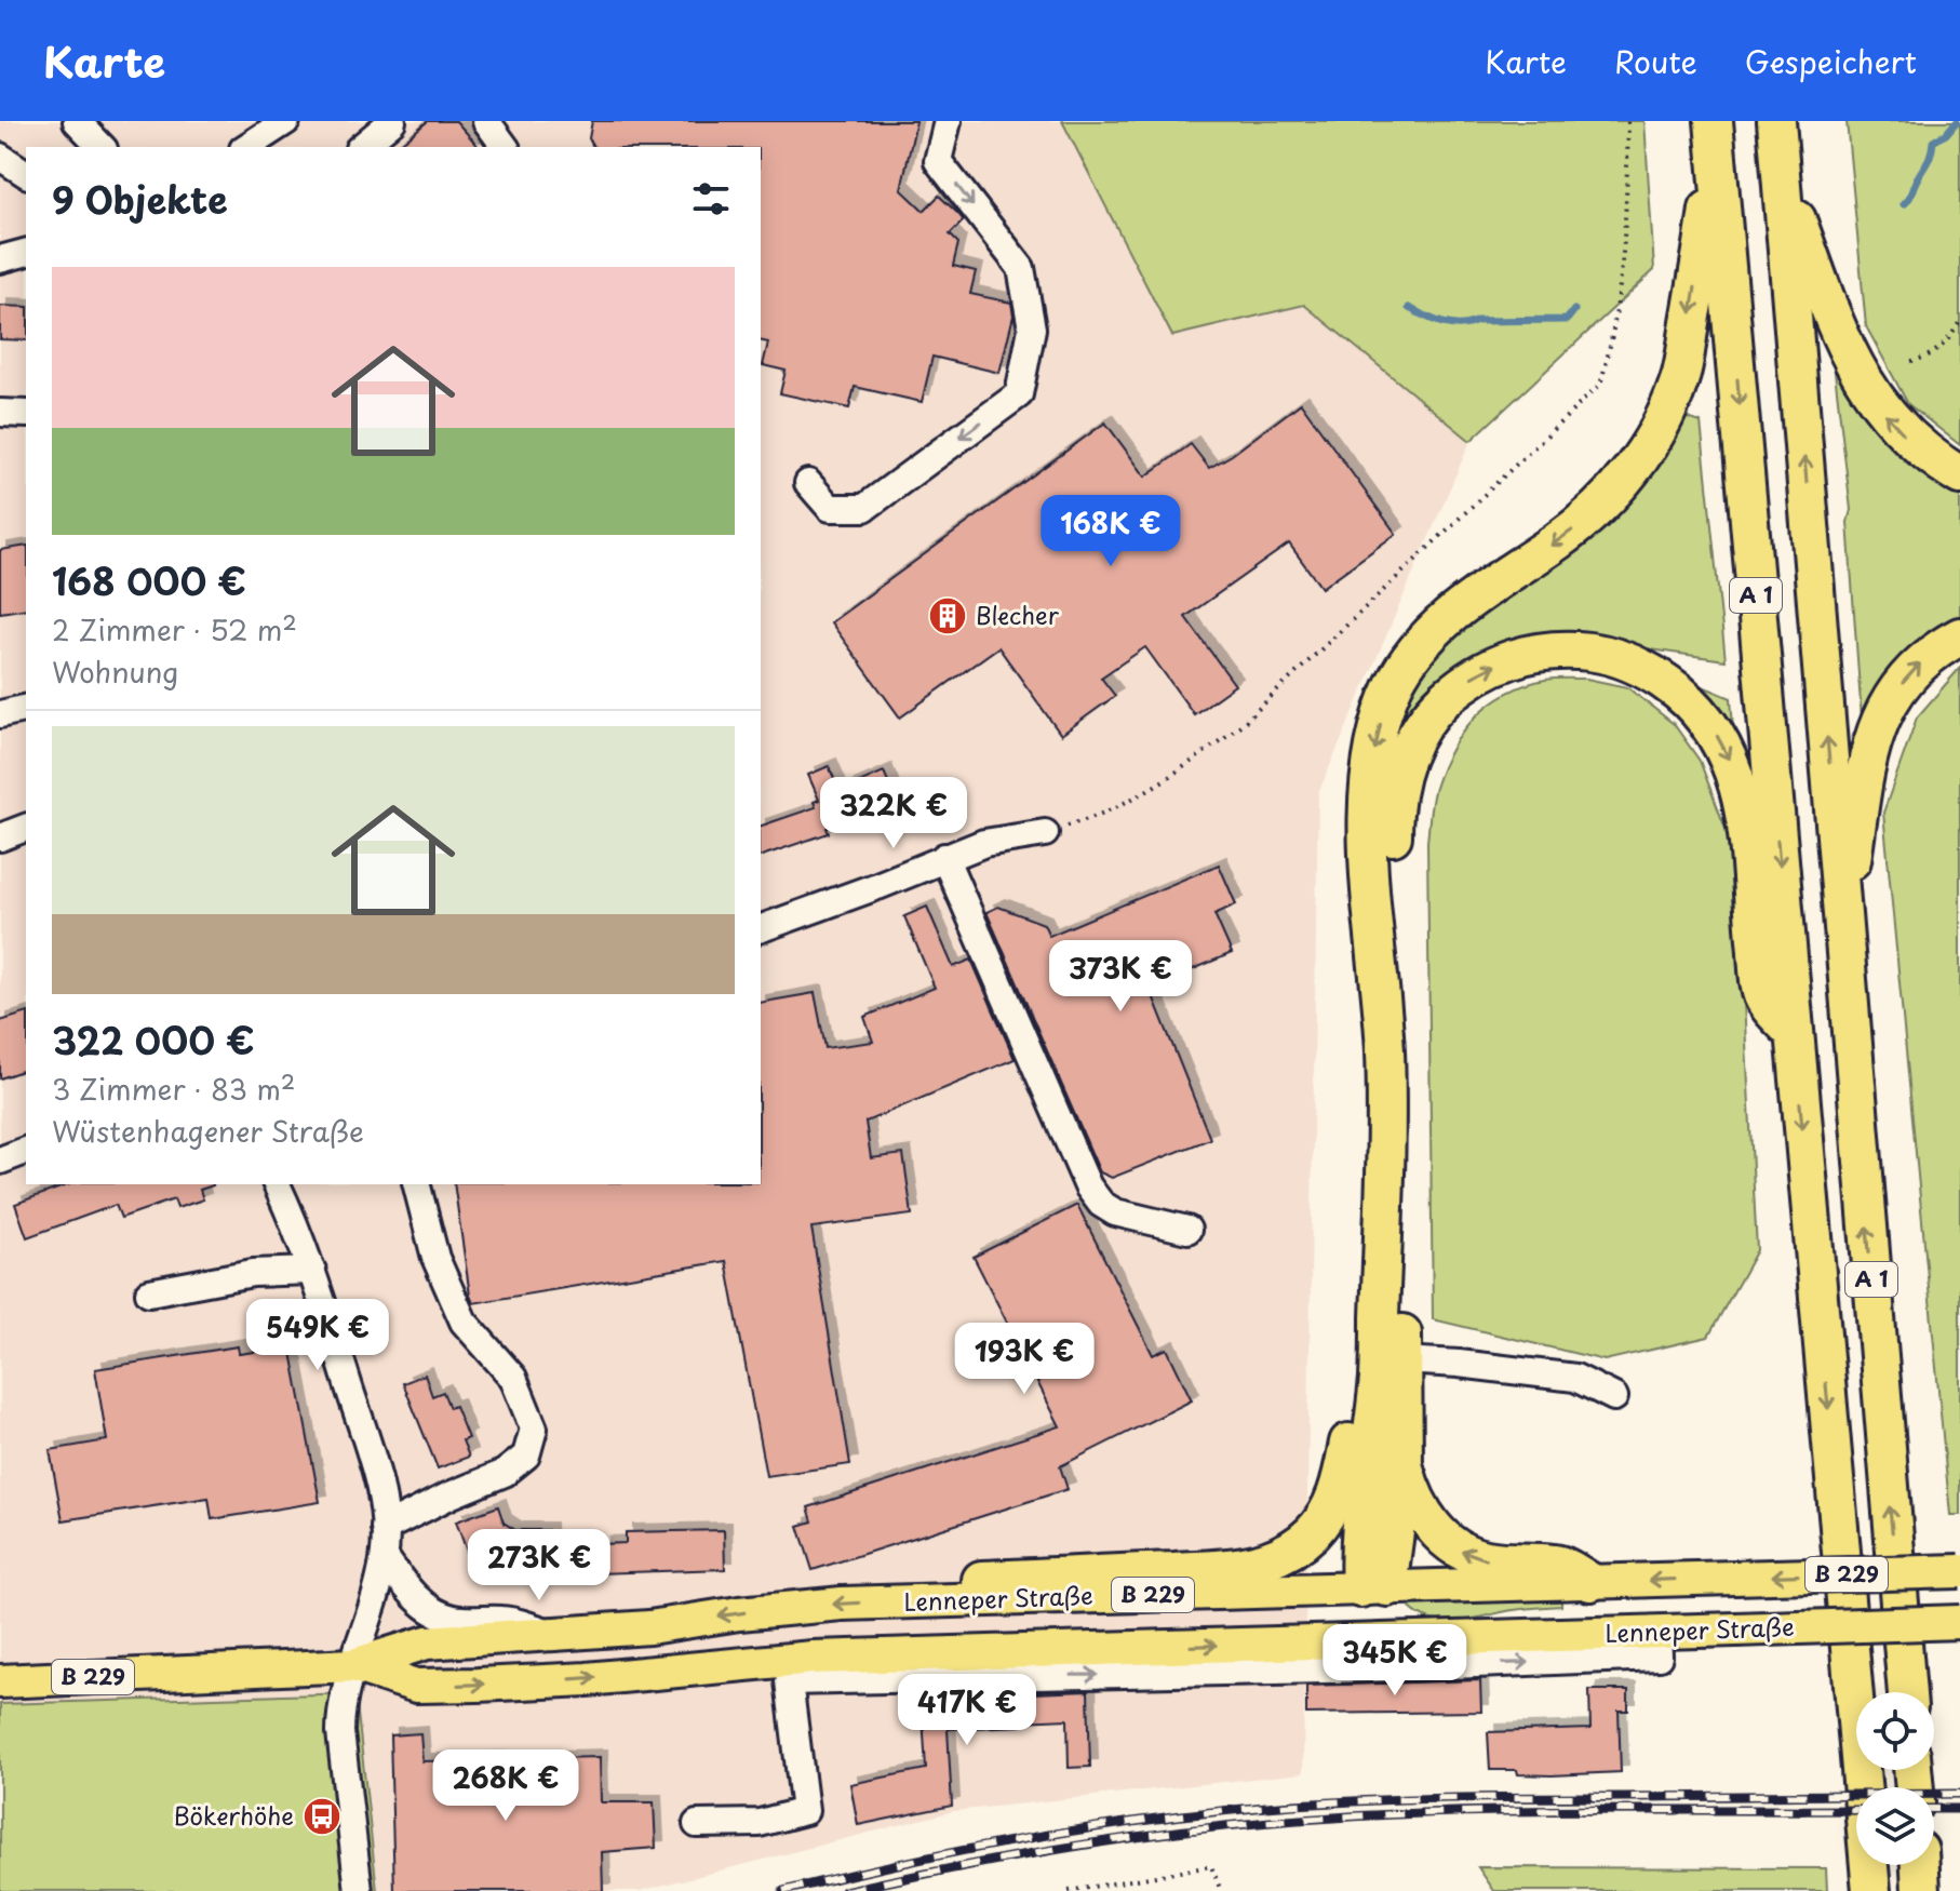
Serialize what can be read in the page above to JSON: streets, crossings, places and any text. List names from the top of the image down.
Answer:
{
  "streets": {
    "highway": ["A 1"],
    "main road": ["B 229", "Lenneper Straße"]
  },
  "places": {
    "building": ["Blecher"],
    "bus stop": ["Bökerhöhe"]
  },
  "page": {
    "header": "Karte",
    "nav": ["Karte", "Route", "Gespeichert"],
    "heading": "9 Objekte",
    "list": [
      {
        "name": "168 000 €",
        "note": "2 Zimmer · 52 m² · Wohnung"
      },
      {
        "name": "322 000 €",
        "note": "3 Zimmer · 83 m² · Wüstenhagener Straße"
      }
    ],
    "price": [
      "168K €",
      "322K €",
      "373K €",
      "549K €",
      "193K €",
      "273K €",
      "345K €",
      "417K €",
      "268K €"
    ]
  }
}
